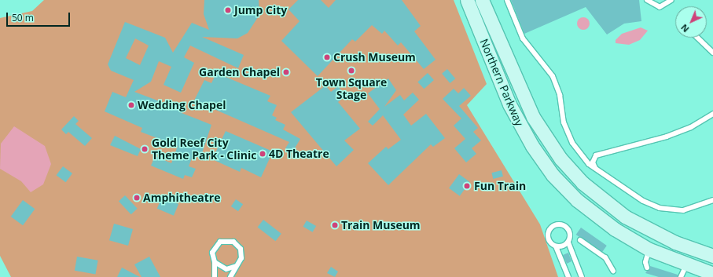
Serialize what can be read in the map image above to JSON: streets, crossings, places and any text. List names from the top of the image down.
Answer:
{
  "streets": {
    "main road": ["Northern Parkway"]
  },
  "places": [
    "Jump City",
    "Crush Museum",
    "Town Square Stage",
    "Garden Chapel",
    "Wedding Chapel",
    "Gold Reef City Theme Park - Clinic",
    "4D Theatre",
    "Fun Train",
    "Amphitheatre",
    "Train Museum"
  ],
  "scale_bar": "50 m",
  "north": "bottom left"
}
